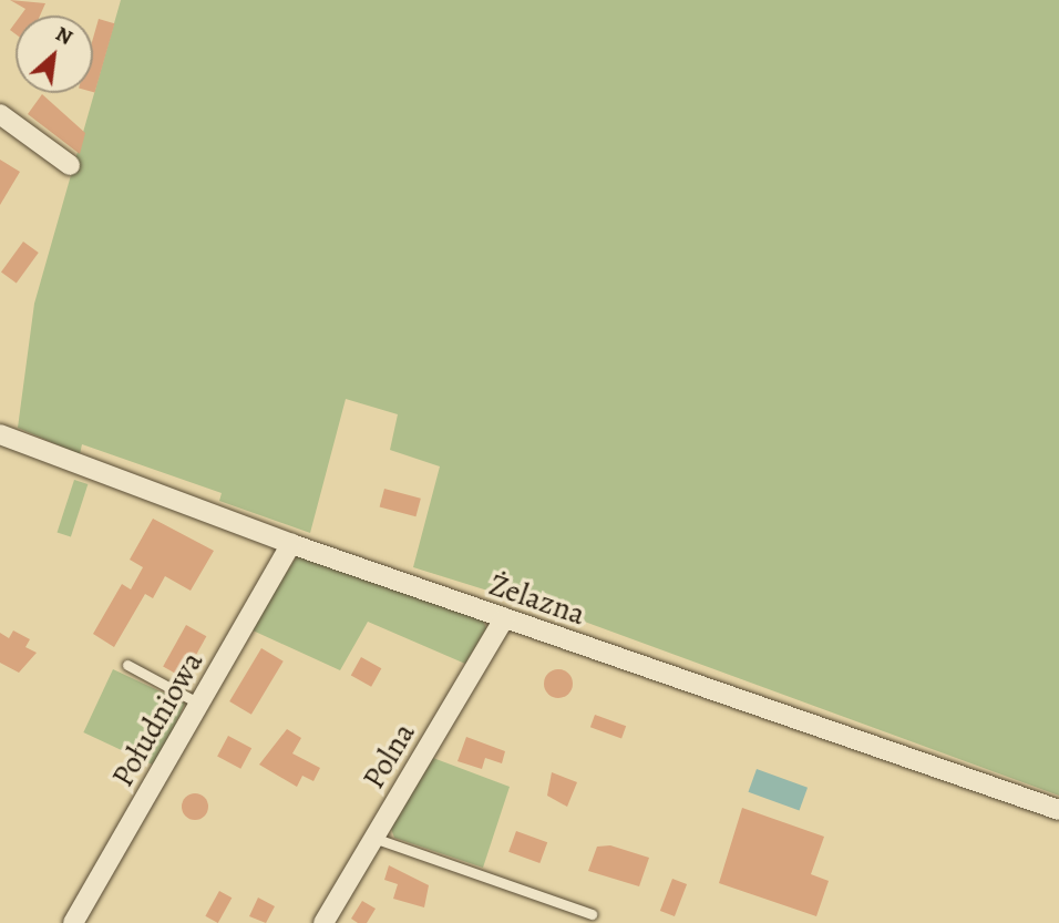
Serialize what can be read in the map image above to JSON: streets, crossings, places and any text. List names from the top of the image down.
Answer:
{
  "streets": {
    "street": ["Żelazna", "Południowa", "Polna"]
  },
  "crossings": [
    ["Żelazna", "Południowa"],
    ["Żelazna", "Polna"]
  ],
  "north": "top right"
}
